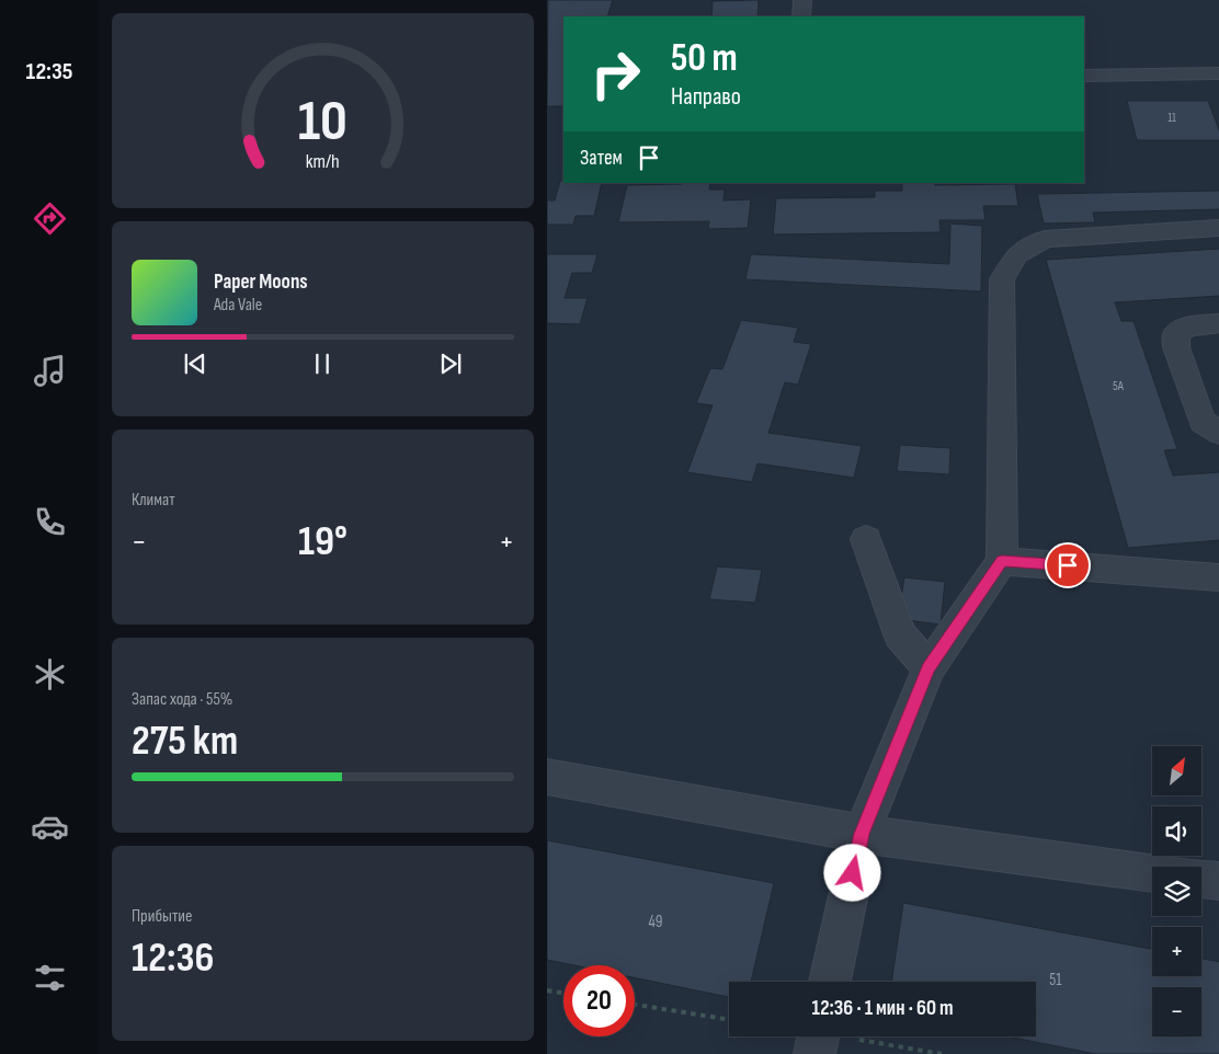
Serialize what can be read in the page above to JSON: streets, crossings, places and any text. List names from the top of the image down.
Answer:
{
  "house_numbers": [
    "11",
    "5А",
    "49",
    "51"
  ],
  "north": "top right",
  "page": {
    "tabs": "12:35",
    "turn": ["50 m", "Направо"],
    "then": "Затем",
    "song": ["Paper Moons", "Ada Vale"],
    "tile": [
      "Климат",
      ["Запас хода · 55%", "275 km"],
      ["Прибытие", "12:36"]
    ],
    "heat": ["−", "19°", "+"],
    "map_buttons": ["+", "−"],
    "limit": "20",
    "trip": "12:36 · 1 мин · 60 m",
    "gauge": ["10", "km/h"]
  }
}
